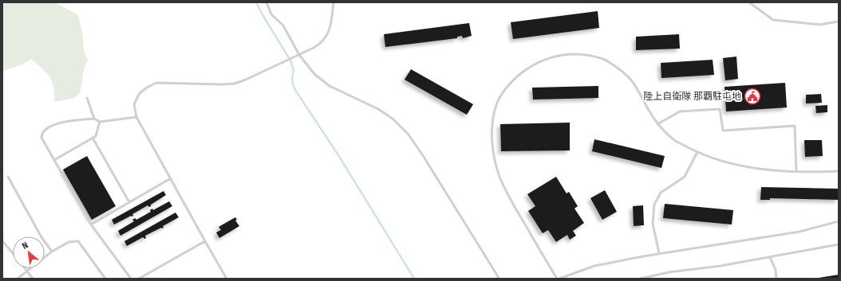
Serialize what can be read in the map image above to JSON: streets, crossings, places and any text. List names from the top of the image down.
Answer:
{
  "places": {
    "public building": ["陸上自衛隊 那覇駐屯地"]
  },
  "north": "top left"
}
